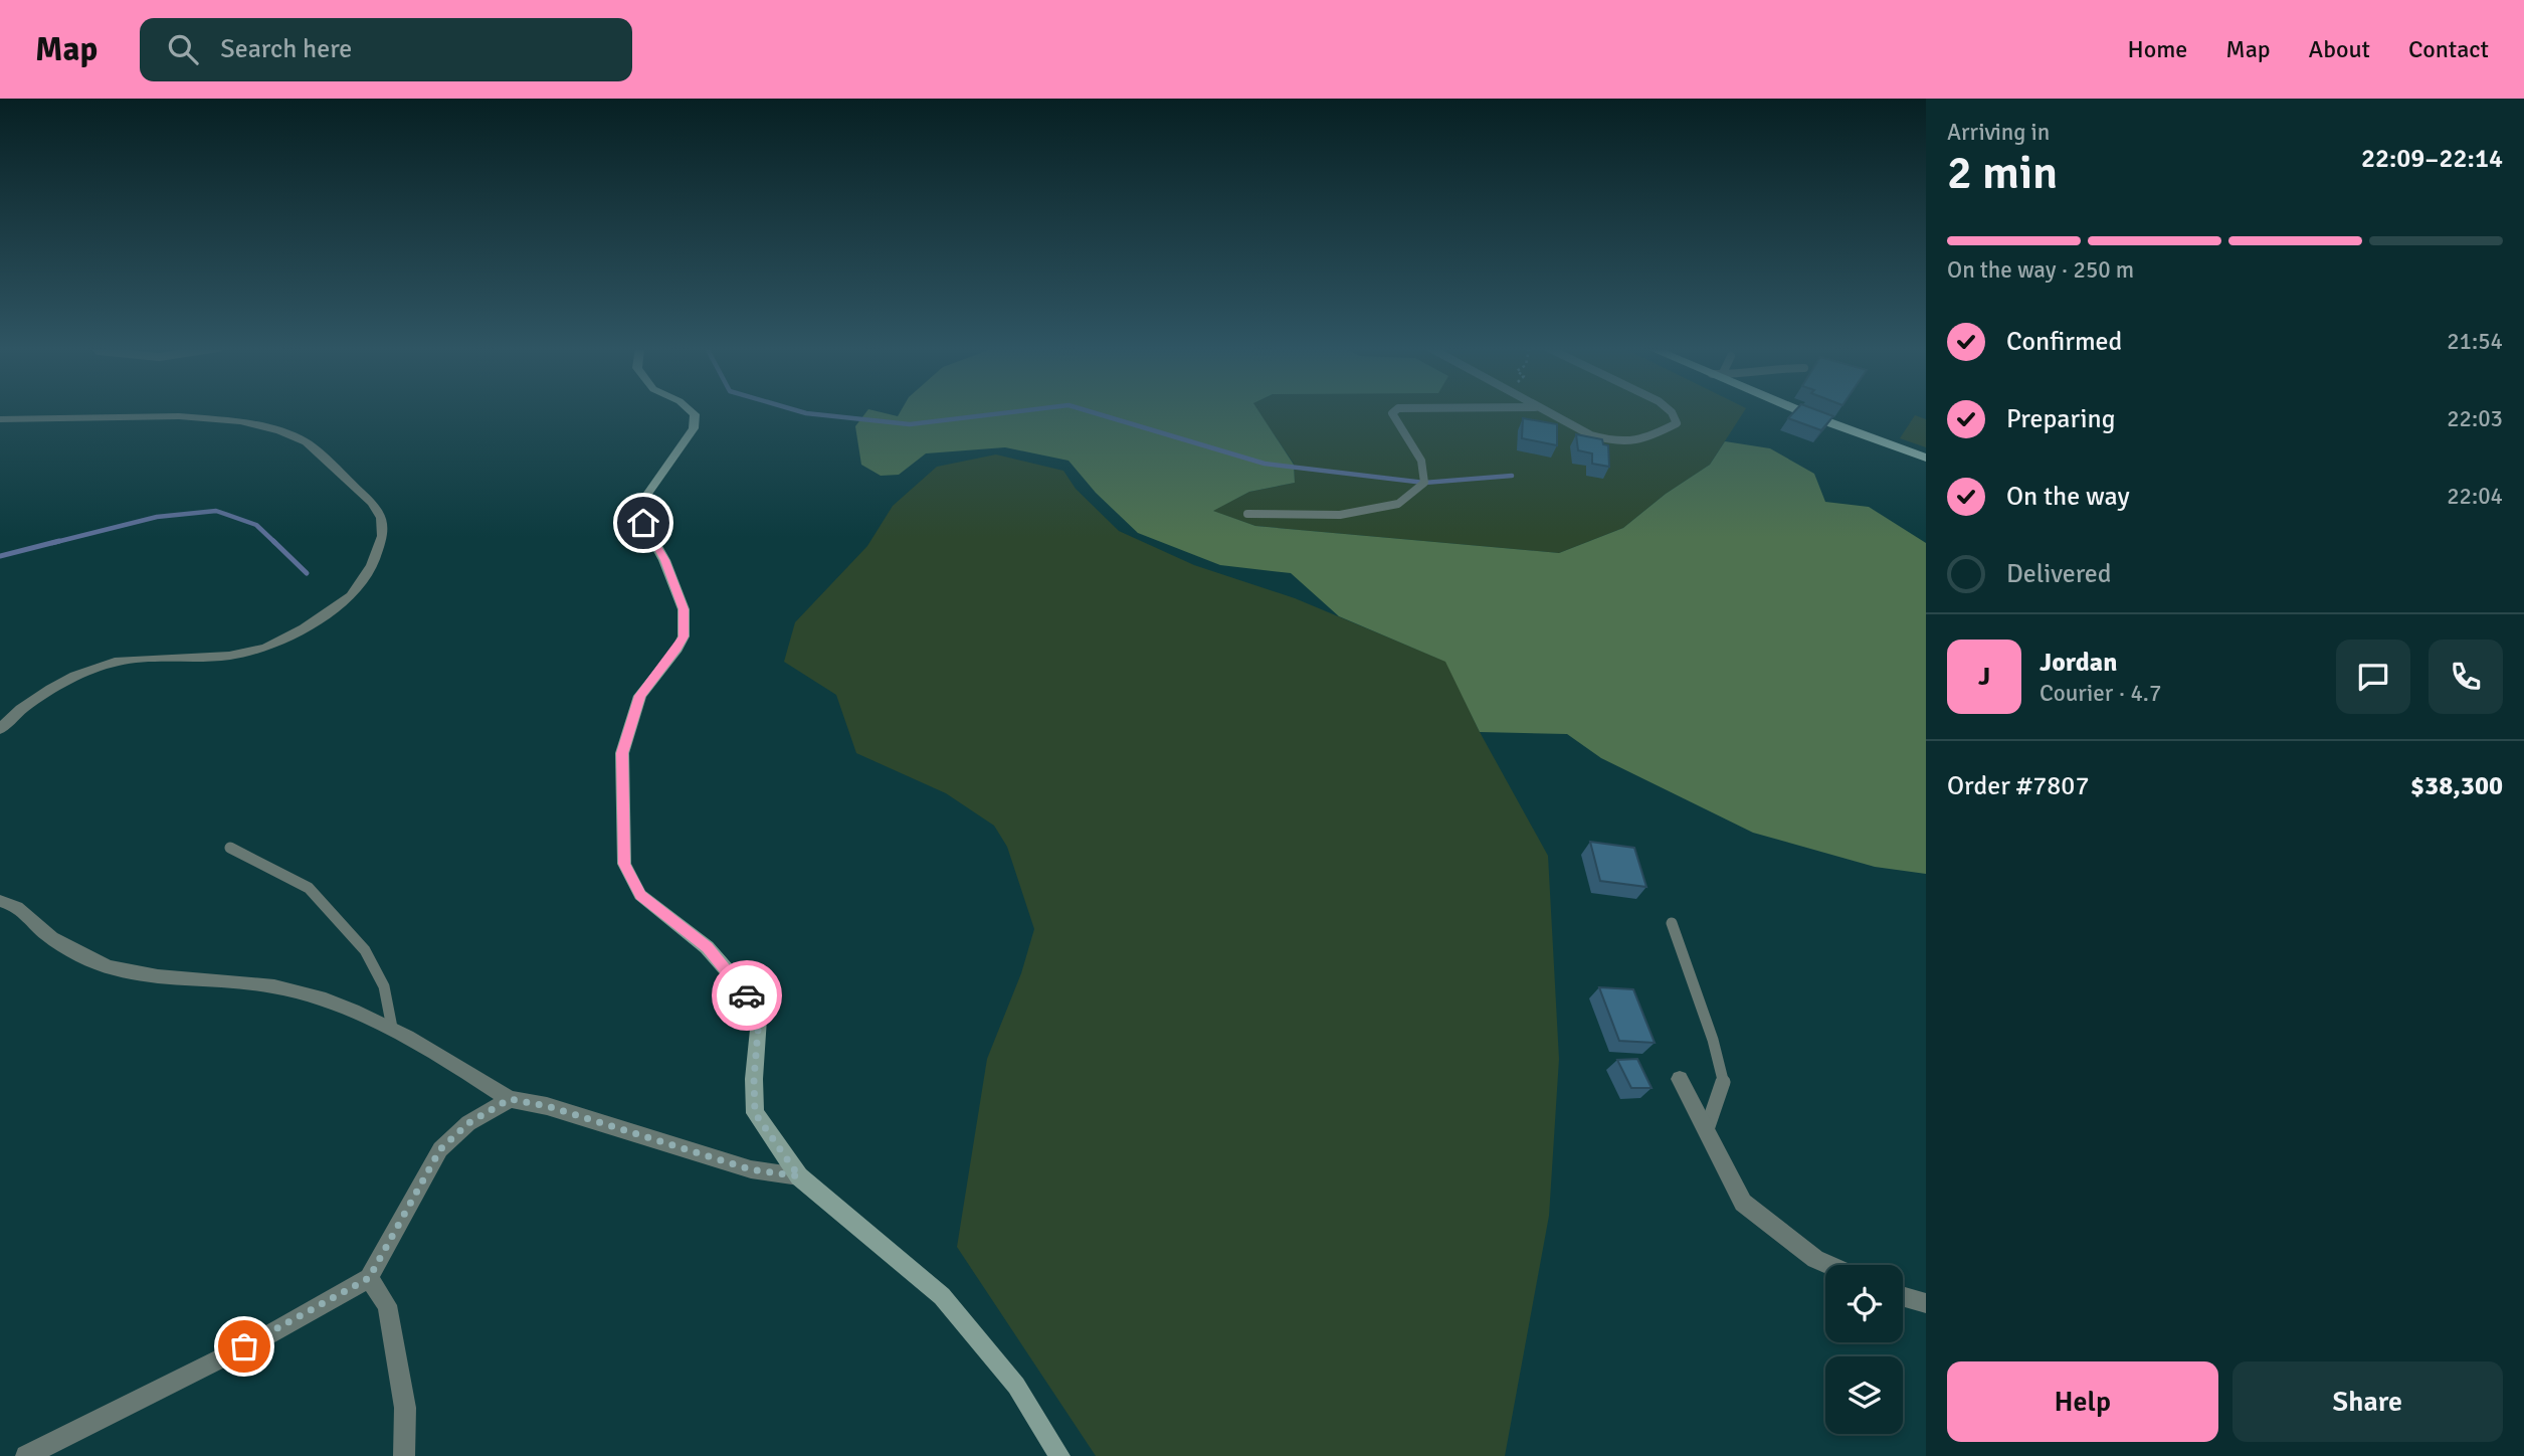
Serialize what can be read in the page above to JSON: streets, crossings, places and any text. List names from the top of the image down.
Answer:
{
  "page": {
    "header": "Map",
    "search": "Search here",
    "nav": [
      "Home",
      "Map",
      "About",
      "Contact"
    ],
    "heading": ["2 min", "Arriving in", "22:09–22:14"],
    "panel": [
      "Jordan",
      "Courier · 4.7",
      "Order #7807",
      "$38,300"
    ],
    "bar": "On the way · 250 m",
    "list": [
      ["Confirmed", "21:54"],
      ["Preparing", "22:03"],
      ["On the way", "22:04"],
      "Delivered"
    ],
    "round": "J",
    "buttons": ["Help", "Share"]
  }
}
